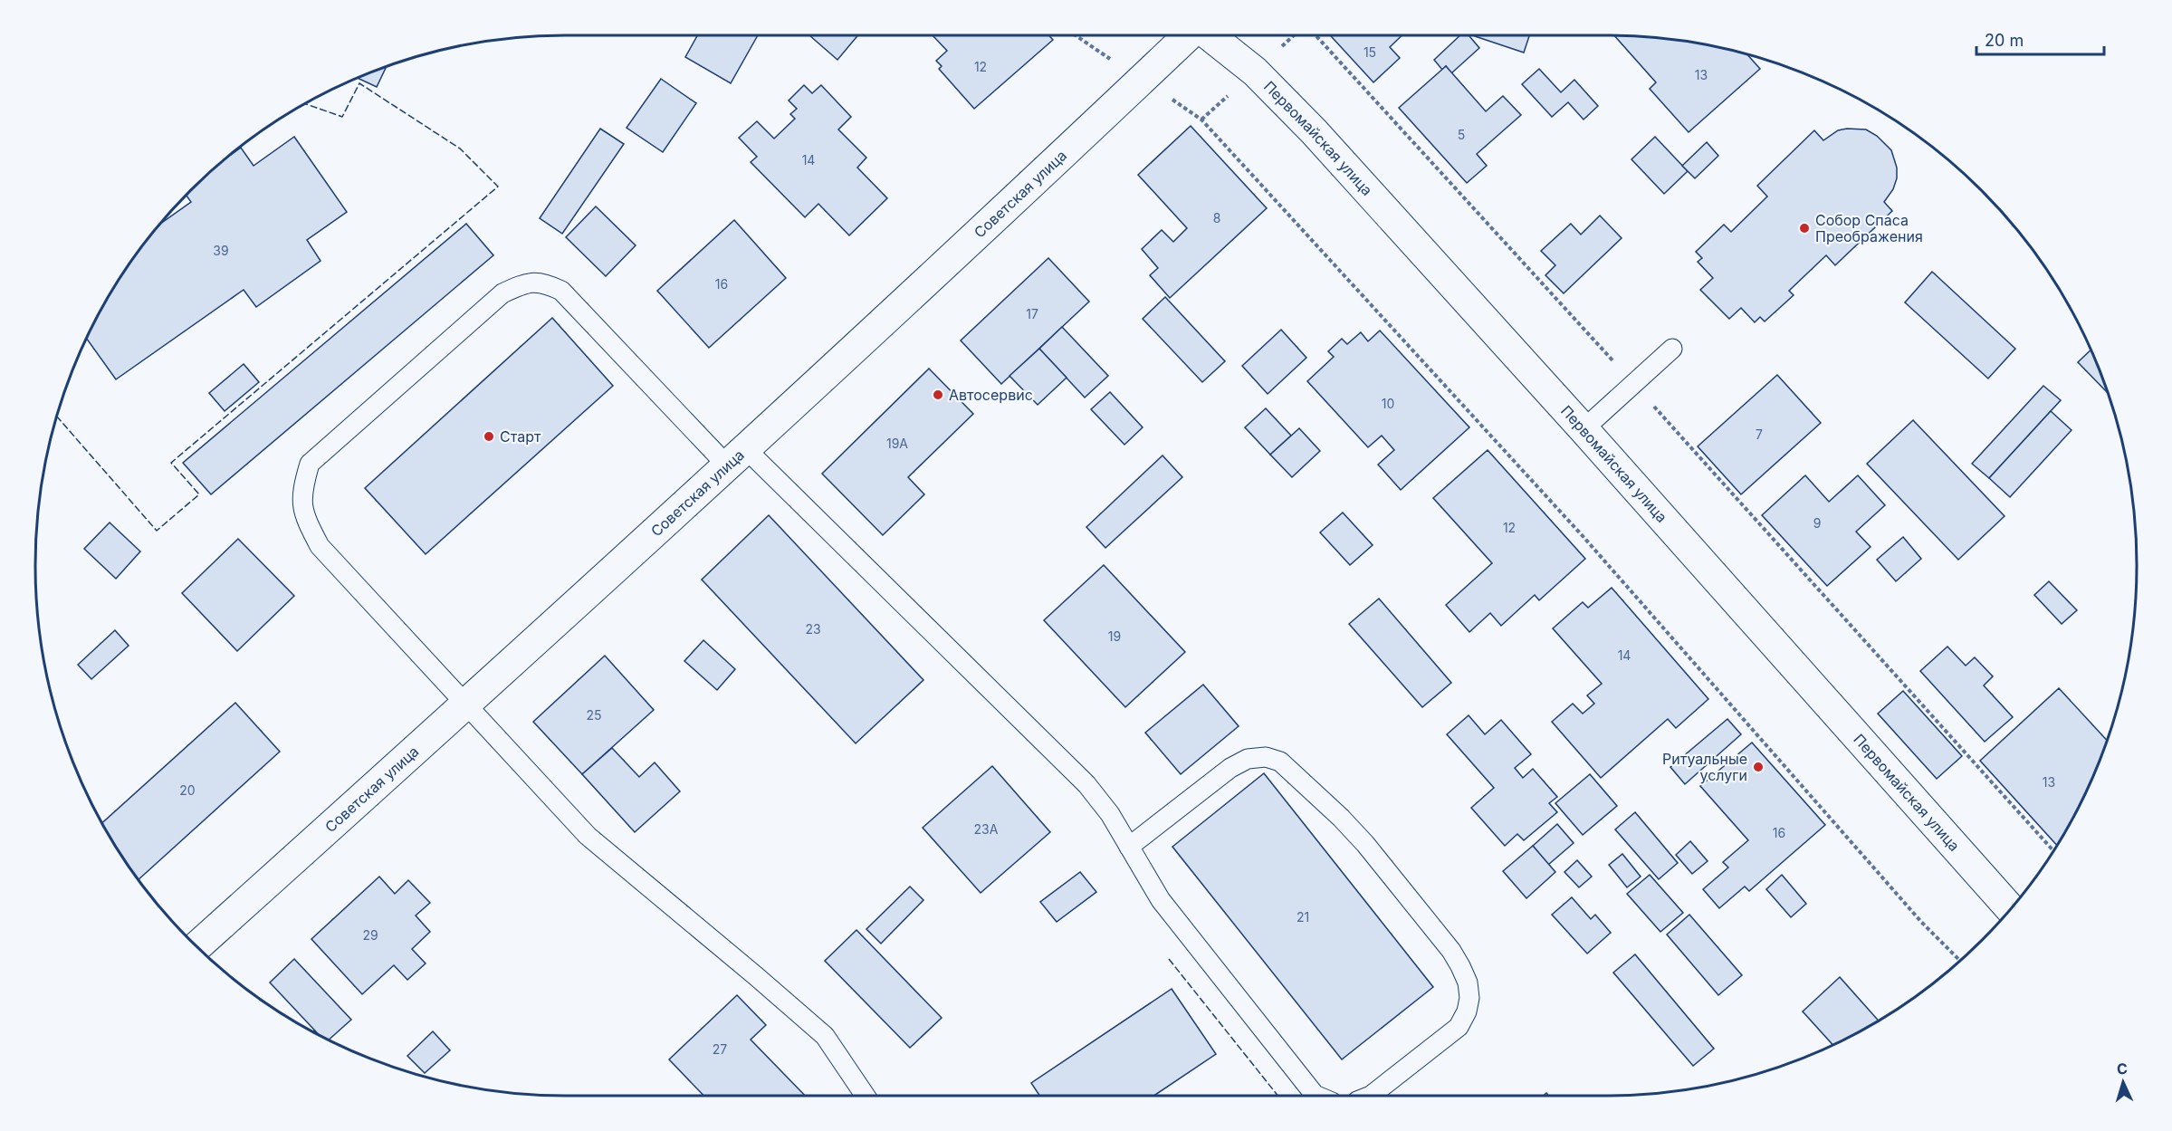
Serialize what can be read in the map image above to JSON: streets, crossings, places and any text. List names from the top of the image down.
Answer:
{
  "streets": {
    "street": ["Первомайская улица", "Советская улица"]
  },
  "places": [
    "Собор Спаса Преображения",
    "Автосервис",
    "Старт",
    "Ритуальные услуги"
  ],
  "house_numbers": [
    "15",
    "12",
    "13",
    "5",
    "14",
    "8",
    "39",
    "16",
    "17",
    "10",
    "7",
    "19А",
    "9",
    "12",
    "23",
    "19",
    "14",
    "25",
    "13",
    "20",
    "23А",
    "16",
    "21",
    "29",
    "27"
  ],
  "scale_bar": "20 m",
  "north": "top"
}
